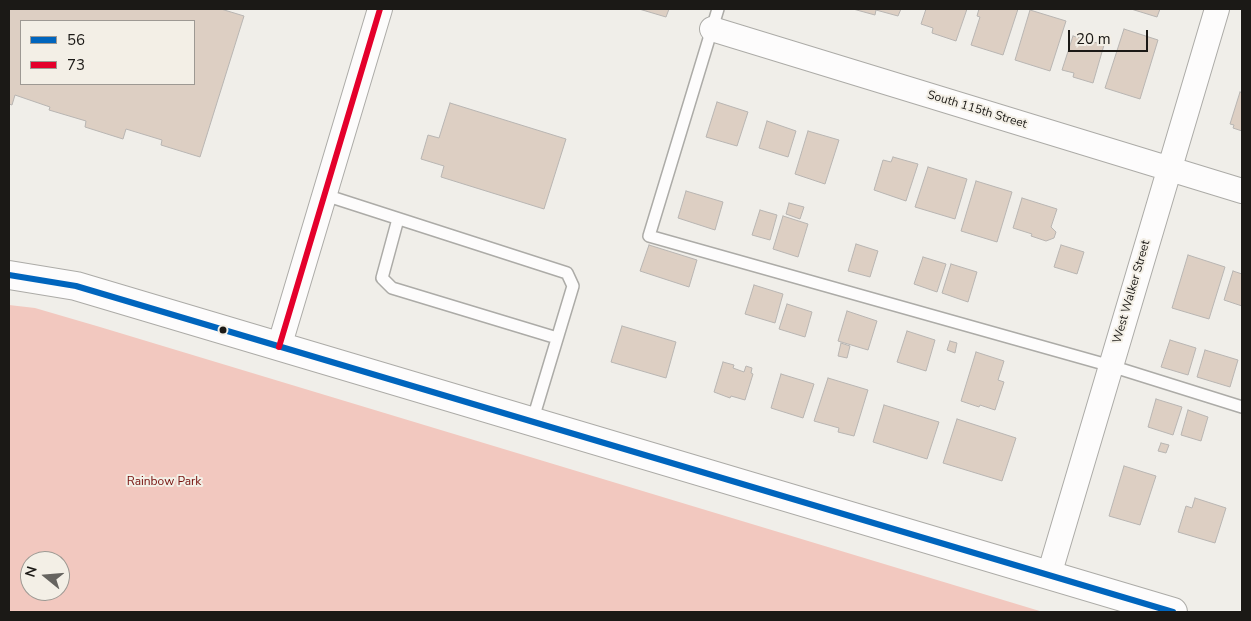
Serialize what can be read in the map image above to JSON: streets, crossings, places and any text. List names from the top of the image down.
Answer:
{
  "streets": {
    "street": ["South 115th Street", "West Walker Street"]
  },
  "crossings": [
    ["South 115th Street", "West Walker Street"]
  ],
  "parks": ["Rainbow Park"],
  "lines": ["transit line 73", "transit line 56"],
  "legend": ["56", "73"],
  "scale_bar": "20 m",
  "north": "left"
}
